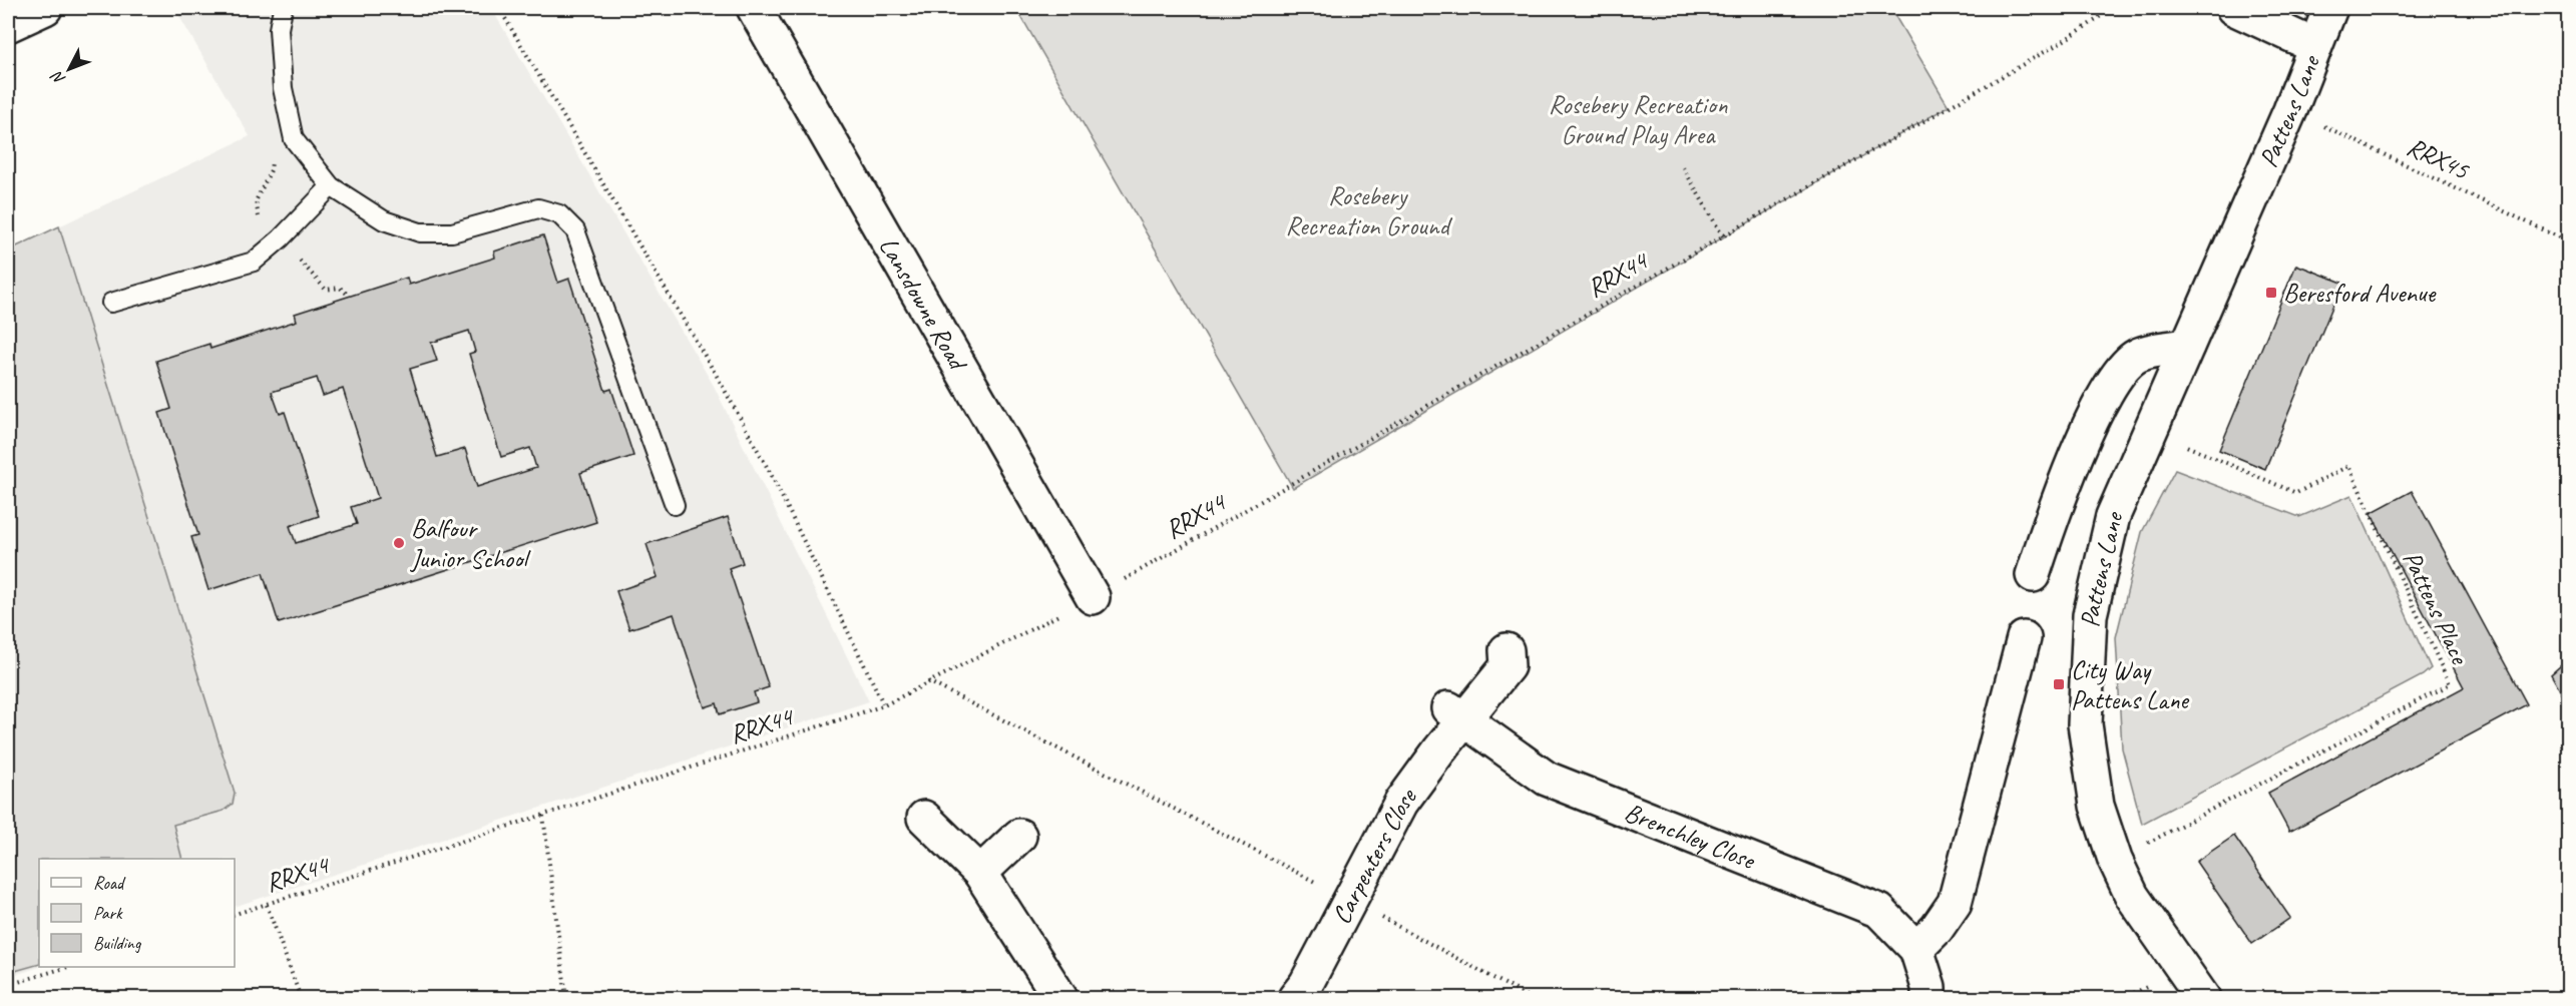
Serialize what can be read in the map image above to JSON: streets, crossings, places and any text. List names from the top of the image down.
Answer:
{
  "streets": {
    "street": [
      "Pattens Lane",
      "Lansdowne Road",
      "Brenchley Close",
      "Carpenters Close"
    ],
    "path": ["RRX45", "RRX44", "Pattens Place"]
  },
  "crossings": [
    ["Pattens Lane", "RRX45"],
    ["Pattens Lane", "Pattens Place"],
    ["RRX44", "Lansdowne Road"],
    ["Brenchley Close", "Carpenters Close"]
  ],
  "parks": ["Rosebery Recreation Ground Play Area", "Rosebery Recreation Ground"],
  "places": {
    "transit": ["Beresford Avenue", "City Way Pattens Lane"],
    "other": ["Balfour Junior School"]
  },
  "legend": ["Road", "Park", "Building"],
  "north": "bottom left"
}
